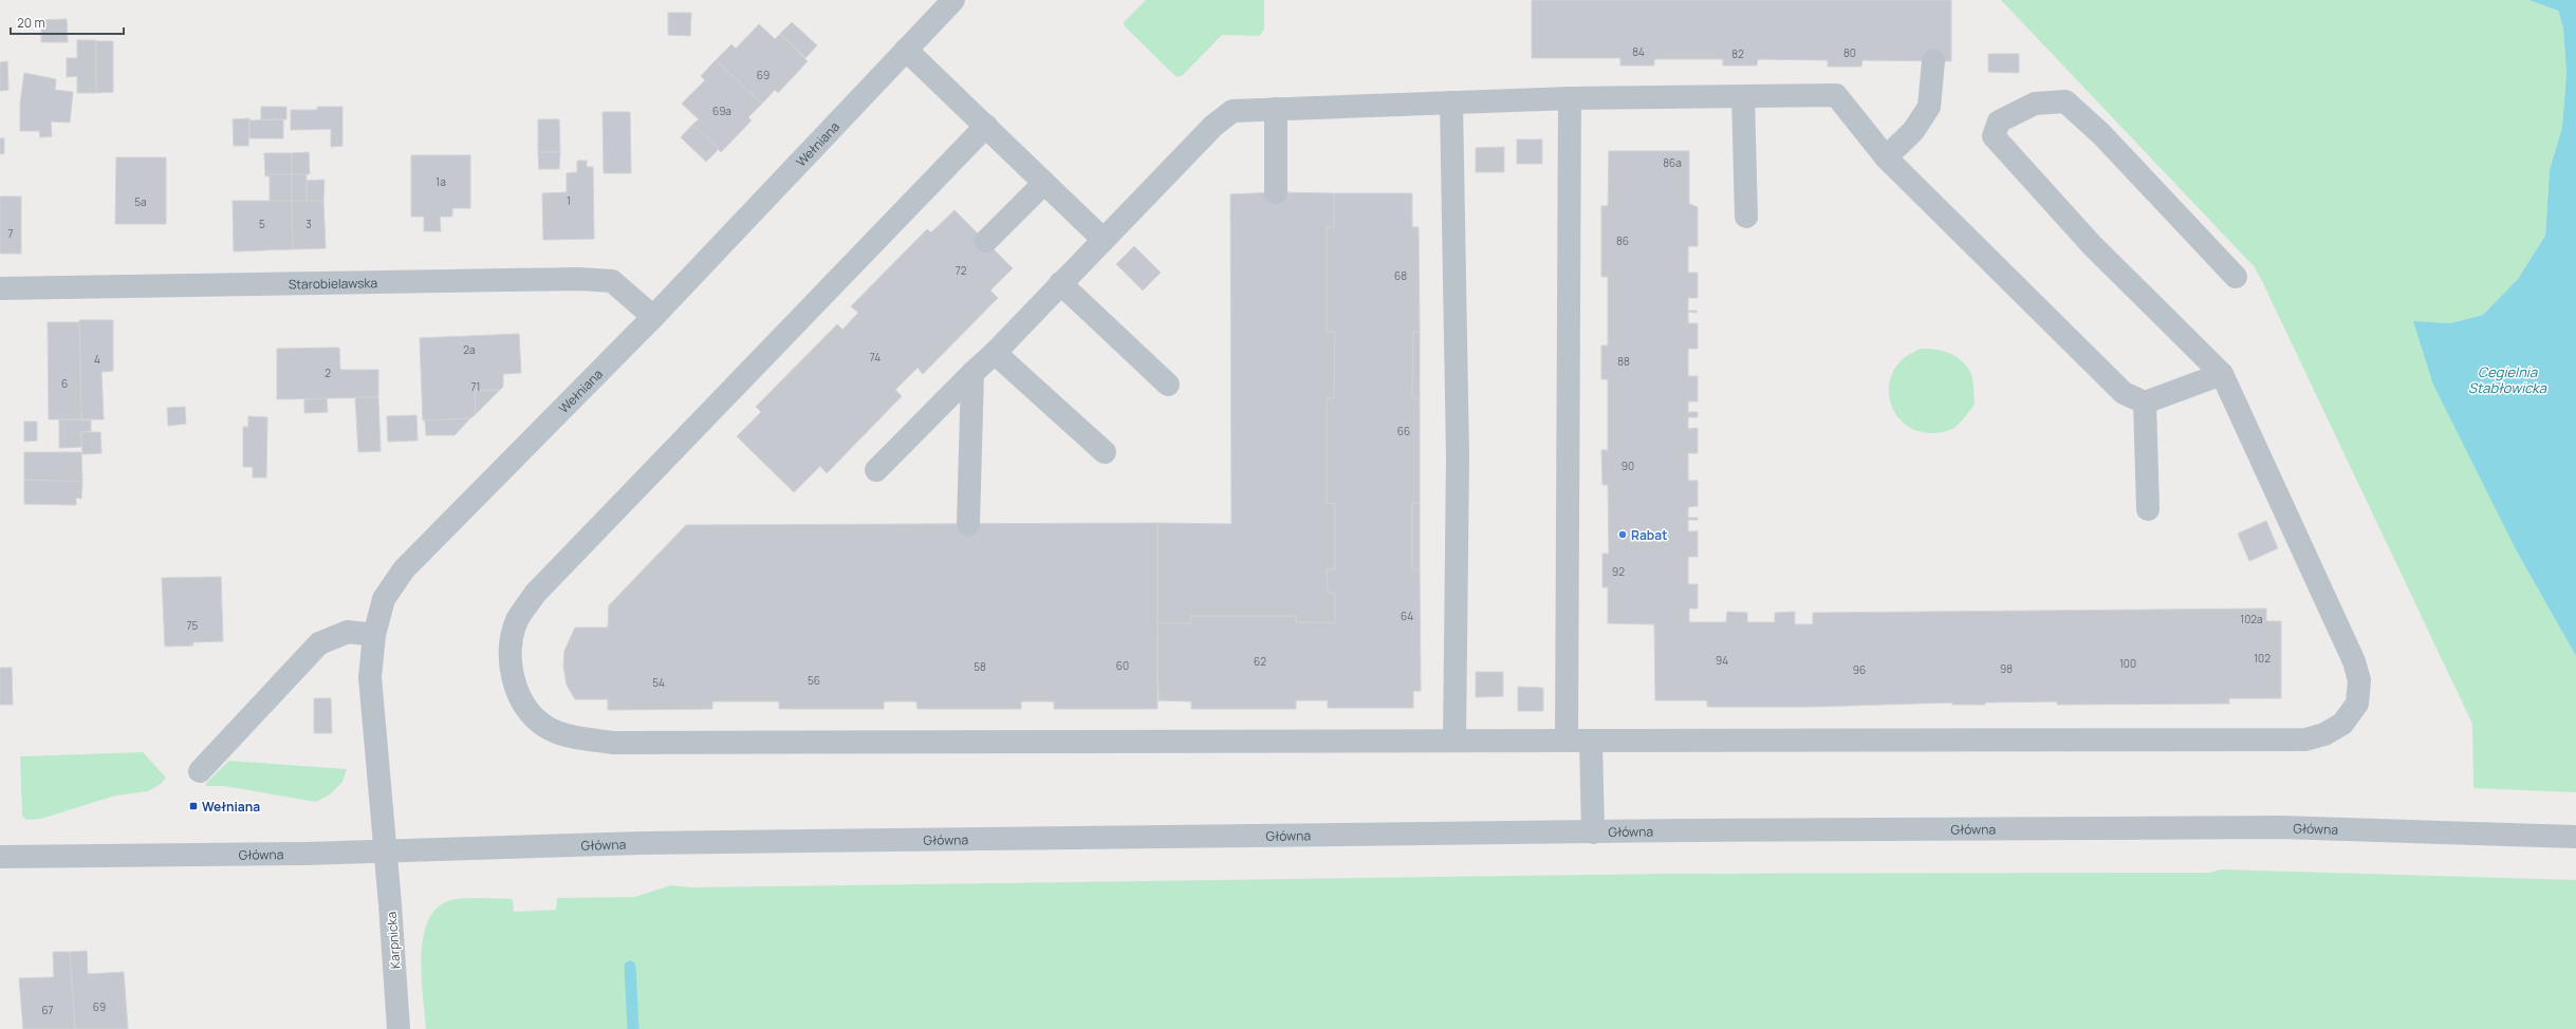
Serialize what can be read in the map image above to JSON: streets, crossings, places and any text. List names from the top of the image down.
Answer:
{
  "streets": {
    "street": [
      "Wełniana",
      "Starobielawska",
      "Główna",
      "Karpnicka"
    ]
  },
  "crossings": [
    ["Wełniana", "Starobielawska"],
    ["Wełniana", "Główna"],
    ["Wełniana", "Karpnicka"],
    ["Główna", "Karpnicka"]
  ],
  "water": ["Cegielnia Stabłowicka"],
  "places": {
    "other": ["Rabat"],
    "transit": ["Wełniana"]
  },
  "house_numbers": [
    "84",
    "80",
    "82",
    "69",
    "69a",
    "86a",
    "1a",
    "1",
    "5a",
    "5",
    "3",
    "7",
    "86",
    "72",
    "68",
    "2a",
    "74",
    "4",
    "88",
    "2",
    "6",
    "71",
    "66",
    "90",
    "92",
    "64",
    "102a",
    "75",
    "102",
    "94",
    "62",
    "100",
    "60",
    "58",
    "98",
    "96",
    "56",
    "54",
    "69",
    "67"
  ],
  "scale_bar": "20 m"
}
